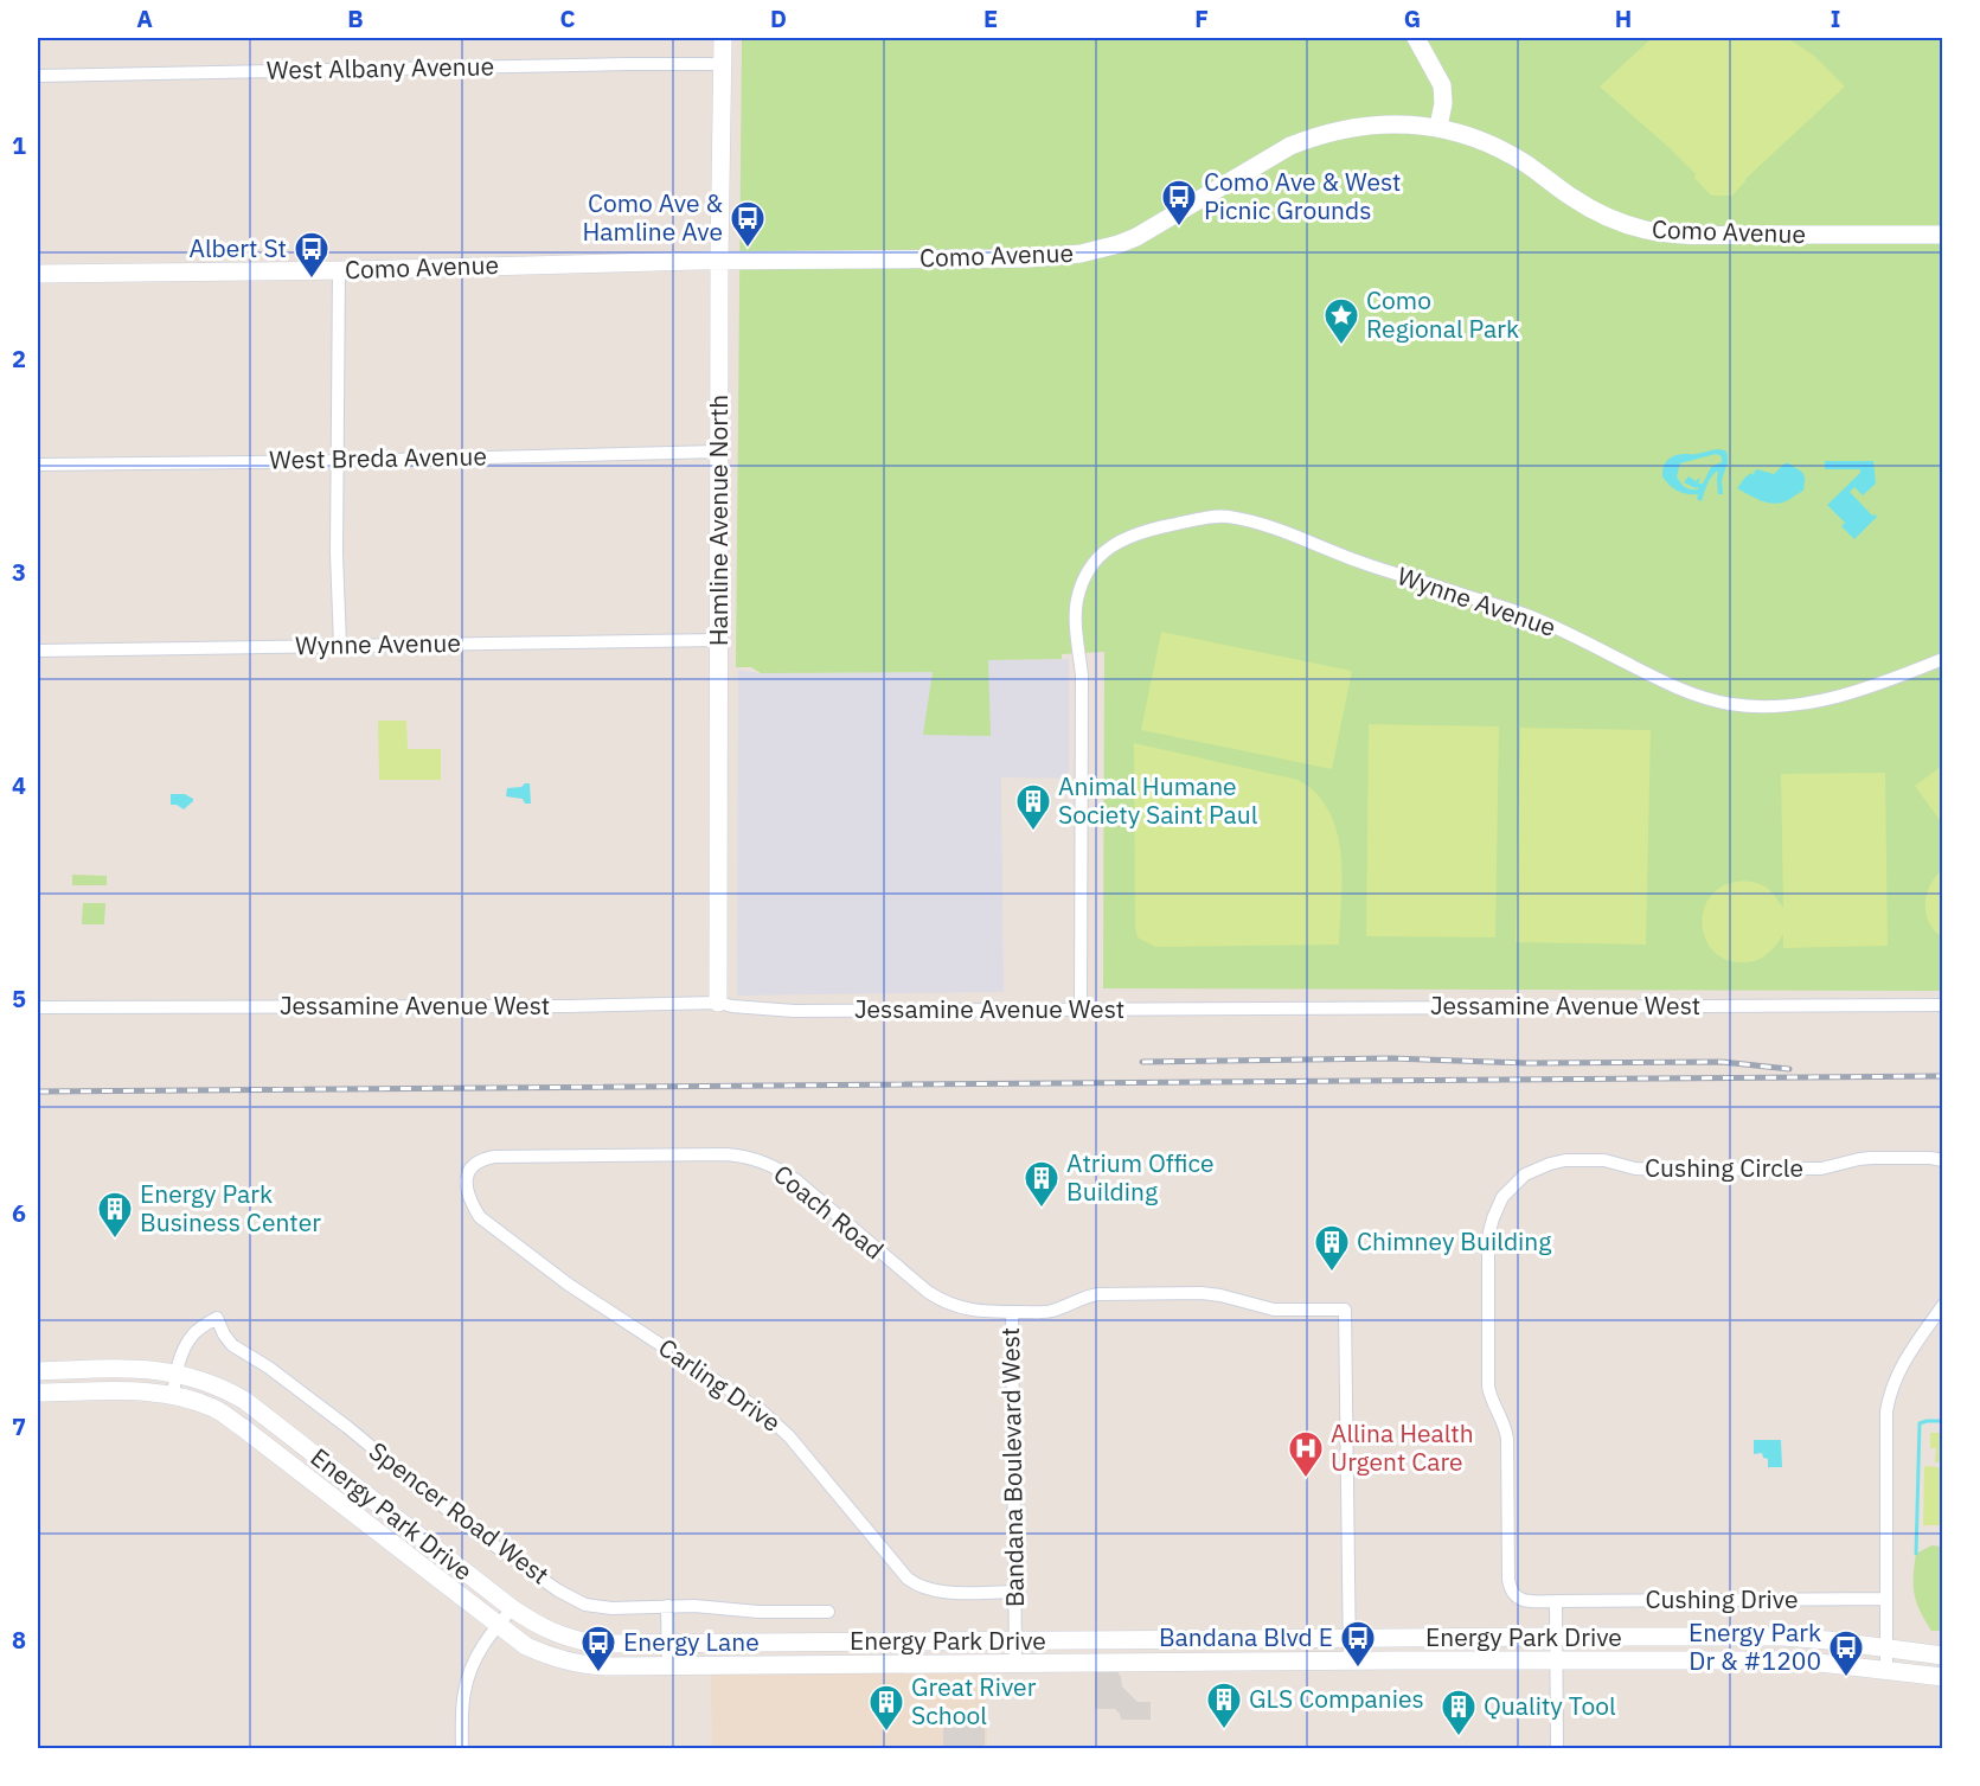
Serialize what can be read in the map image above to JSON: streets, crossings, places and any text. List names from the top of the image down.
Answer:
{
  "streets": {
    "street": [
      "West Albany Avenue",
      "Como Avenue",
      "West Breda Avenue",
      "Hamline Avenue North",
      "Wynne Avenue",
      "Jessamine Avenue West",
      "Cushing Circle",
      "Coach Road",
      "Carling Drive",
      "Bandana Boulevard West",
      "Spencer Road West",
      "Energy Park Drive",
      "Cushing Drive"
    ]
  },
  "crossings": [
    ["West Albany Avenue", "Hamline Avenue North"],
    ["Como Avenue", "Hamline Avenue North"],
    ["West Breda Avenue", "Hamline Avenue North"],
    ["Hamline Avenue North", "Wynne Avenue"],
    ["Hamline Avenue North", "Jessamine Avenue West"],
    ["Wynne Avenue", "Jessamine Avenue West"],
    ["Cushing Circle", "Cushing Drive"],
    ["Coach Road", "Carling Drive"],
    ["Coach Road", "Bandana Boulevard West"],
    ["Coach Road", "Energy Park Drive"],
    ["Carling Drive", "Bandana Boulevard West"],
    ["Bandana Boulevard West", "Energy Park Drive"],
    ["Spencer Road West", "Energy Park Drive"]
  ],
  "places": {
    "bus stop": [
      "Como Ave & West Picnic Grounds",
      "Como Ave & Hamline Ave",
      "Albert St",
      "Bandana Blvd E",
      "Energy Lane",
      "Energy Park Dr & #1200"
    ],
    "place": ["Como Regional Park"],
    "building": [
      "Animal Humane Society Saint Paul",
      "Atrium Office Building",
      "Energy Park Business Center",
      "Chimney Building",
      "GLS Companies",
      "Great River School",
      "Quality Tool"
    ],
    "hospital": ["Allina Health Urgent Care"]
  },
  "grid": {
    "columns": [
      "A",
      "B",
      "C",
      "D",
      "E",
      "F",
      "G",
      "H",
      "I"
    ],
    "rows": [
      "1",
      "2",
      "3",
      "4",
      "5",
      "6",
      "7",
      "8"
    ]
  }
}
